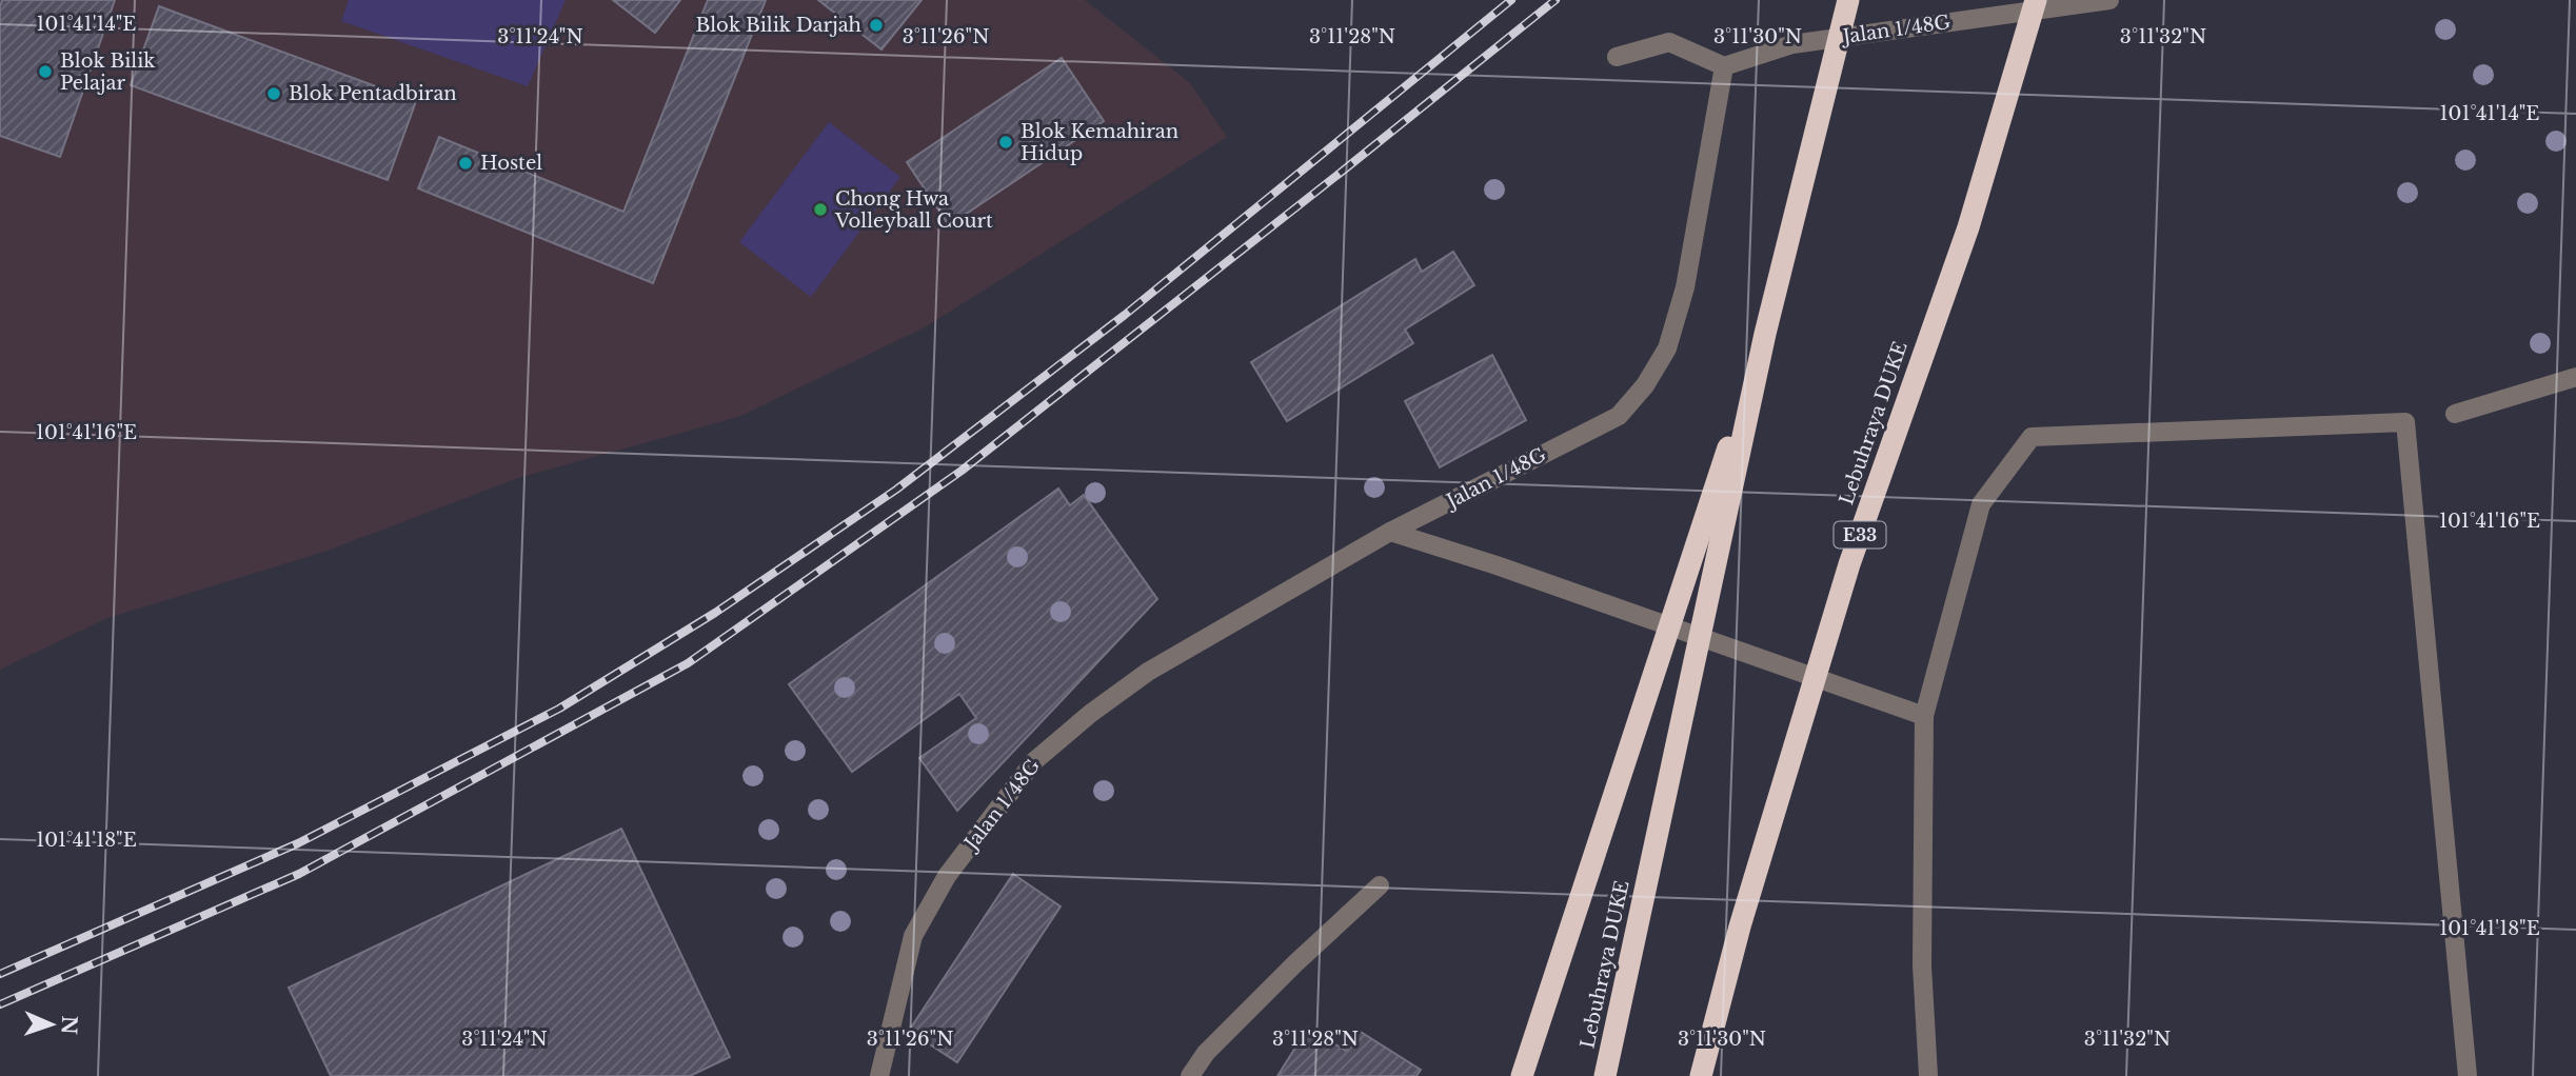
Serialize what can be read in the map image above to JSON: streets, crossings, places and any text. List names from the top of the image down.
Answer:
{
  "streets": {
    "highway": ["Lebuhraya DUKE", "E33"],
    "street": ["Jalan 1/48G"]
  },
  "places": [
    "Blok Bilik Darjah",
    "Blok Bilik Pelajar",
    "Blok Pentadbiran",
    "Blok Kemahiran Hidup",
    "Hostel",
    "Chong Hwa Volleyball Court"
  ],
  "north": "right",
  "coordinates": [
    "101°41'14\"E",
    "3°11'24\"N",
    "3°11'26\"N",
    "3°11'28\"N",
    "3°11'30\"N",
    "3°11'32\"N",
    "101°41'16\"E",
    "101°41'18\"E"
  ]
}
